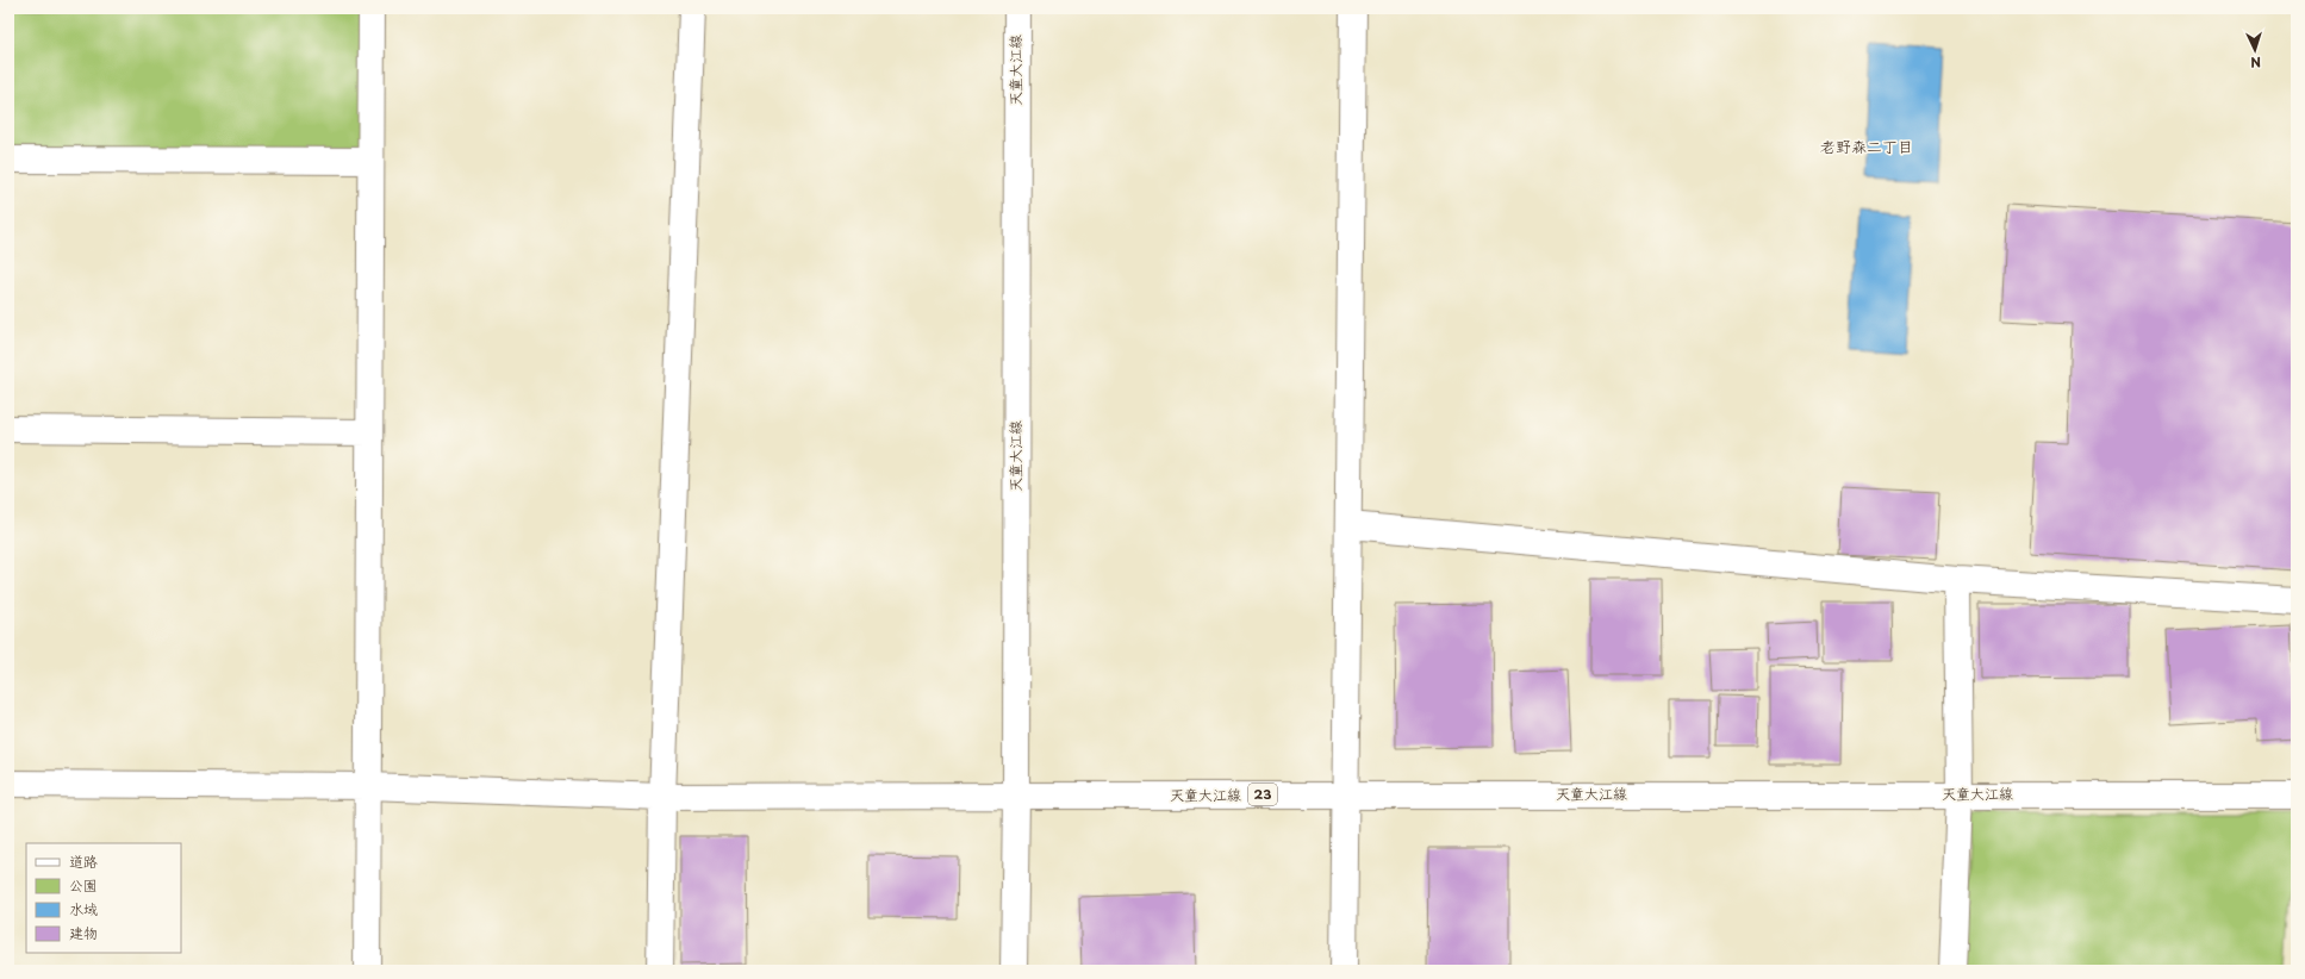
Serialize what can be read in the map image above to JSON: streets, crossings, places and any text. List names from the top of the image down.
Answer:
{
  "streets": {
    "street": ["天童大江線", "23"]
  },
  "districts": ["老野森二丁目"],
  "legend": [
    "道路",
    "公園",
    "水域",
    "建物"
  ],
  "north": "bottom"
}
